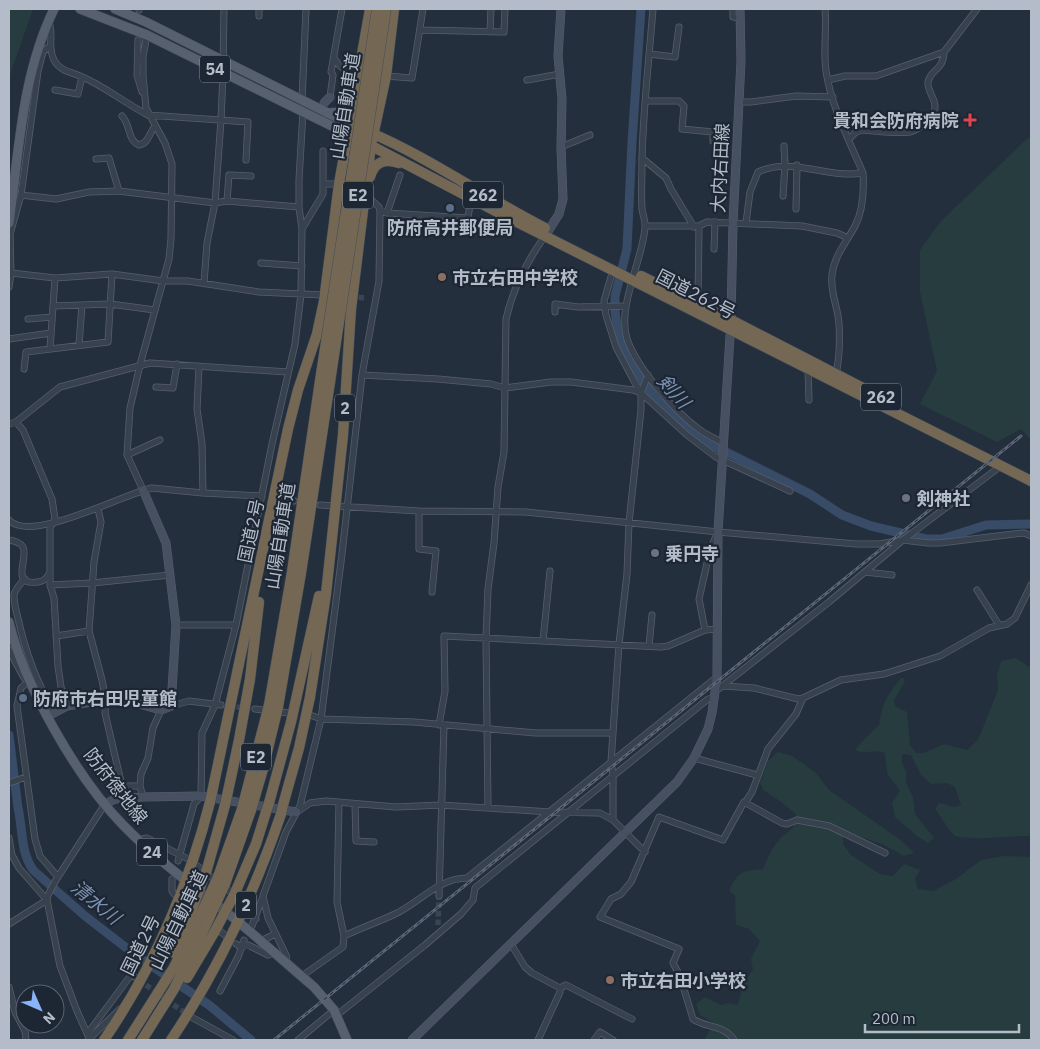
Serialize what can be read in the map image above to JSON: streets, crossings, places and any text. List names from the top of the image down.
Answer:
{
  "streets": {
    "highway": [
      "山陽自動車道",
      "E2",
      "262",
      "国道262号",
      "2",
      "国道2号"
    ],
    "main road": ["54", "防府徳地線", "24"],
    "street": ["大内右田線"]
  },
  "crossings": [
    ["54", "国道262号"],
    ["54", "国道2号"],
    ["大内右田線", "国道262号"],
    ["国道262号", "2"],
    ["国道262号", "国道2号"],
    ["2", "防府徳地線"],
    ["国道2号", "防府徳地線"]
  ],
  "water": ["剣川", "清水川"],
  "places": {
    "health": ["貴和会防府病院"],
    "other": [
      "防府高井郵便局",
      "市立右田中学校",
      "剣神社",
      "乗円寺",
      "防府市右田児童館",
      "市立右田小学校"
    ]
  },
  "scale_bar": "200 m",
  "north": "bottom right"
}
